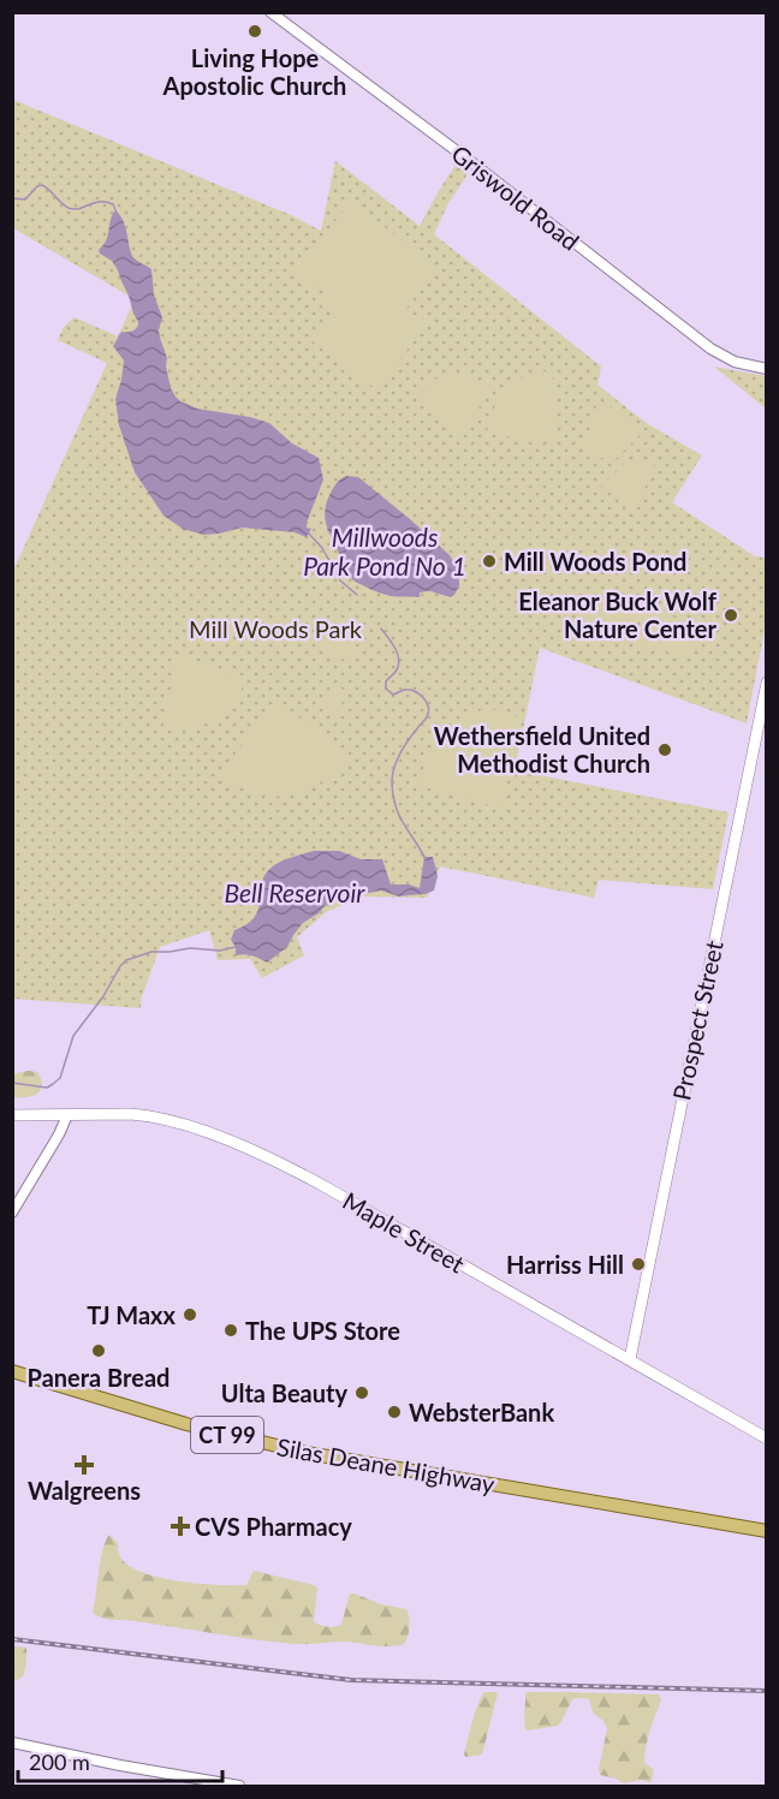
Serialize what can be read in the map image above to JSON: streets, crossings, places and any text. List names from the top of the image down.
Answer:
{
  "streets": {
    "main road": [
      "Prospect Street",
      "Maple Street",
      "CT 99",
      "Silas Deane Highway"
    ],
    "street": ["Griswold Road"]
  },
  "crossings": [
    ["Prospect Street", "Maple Street"]
  ],
  "water": ["Millwoods Park Pond No 1", "Bell Reservoir"],
  "parks": ["Mill Woods Park"],
  "places": {
    "other": [
      "Living Hope Apostolic Church",
      "Mill Woods Pond",
      "Eleanor Buck Wolf Nature Center",
      "Wethersfield United Methodist Church",
      "Harriss Hill",
      "TJ Maxx",
      "The UPS Store",
      "Panera Bread",
      "Ulta Beauty",
      "WebsterBank"
    ],
    "health": ["Walgreens", "CVS Pharmacy"]
  },
  "scale_bar": "200 m"
}
